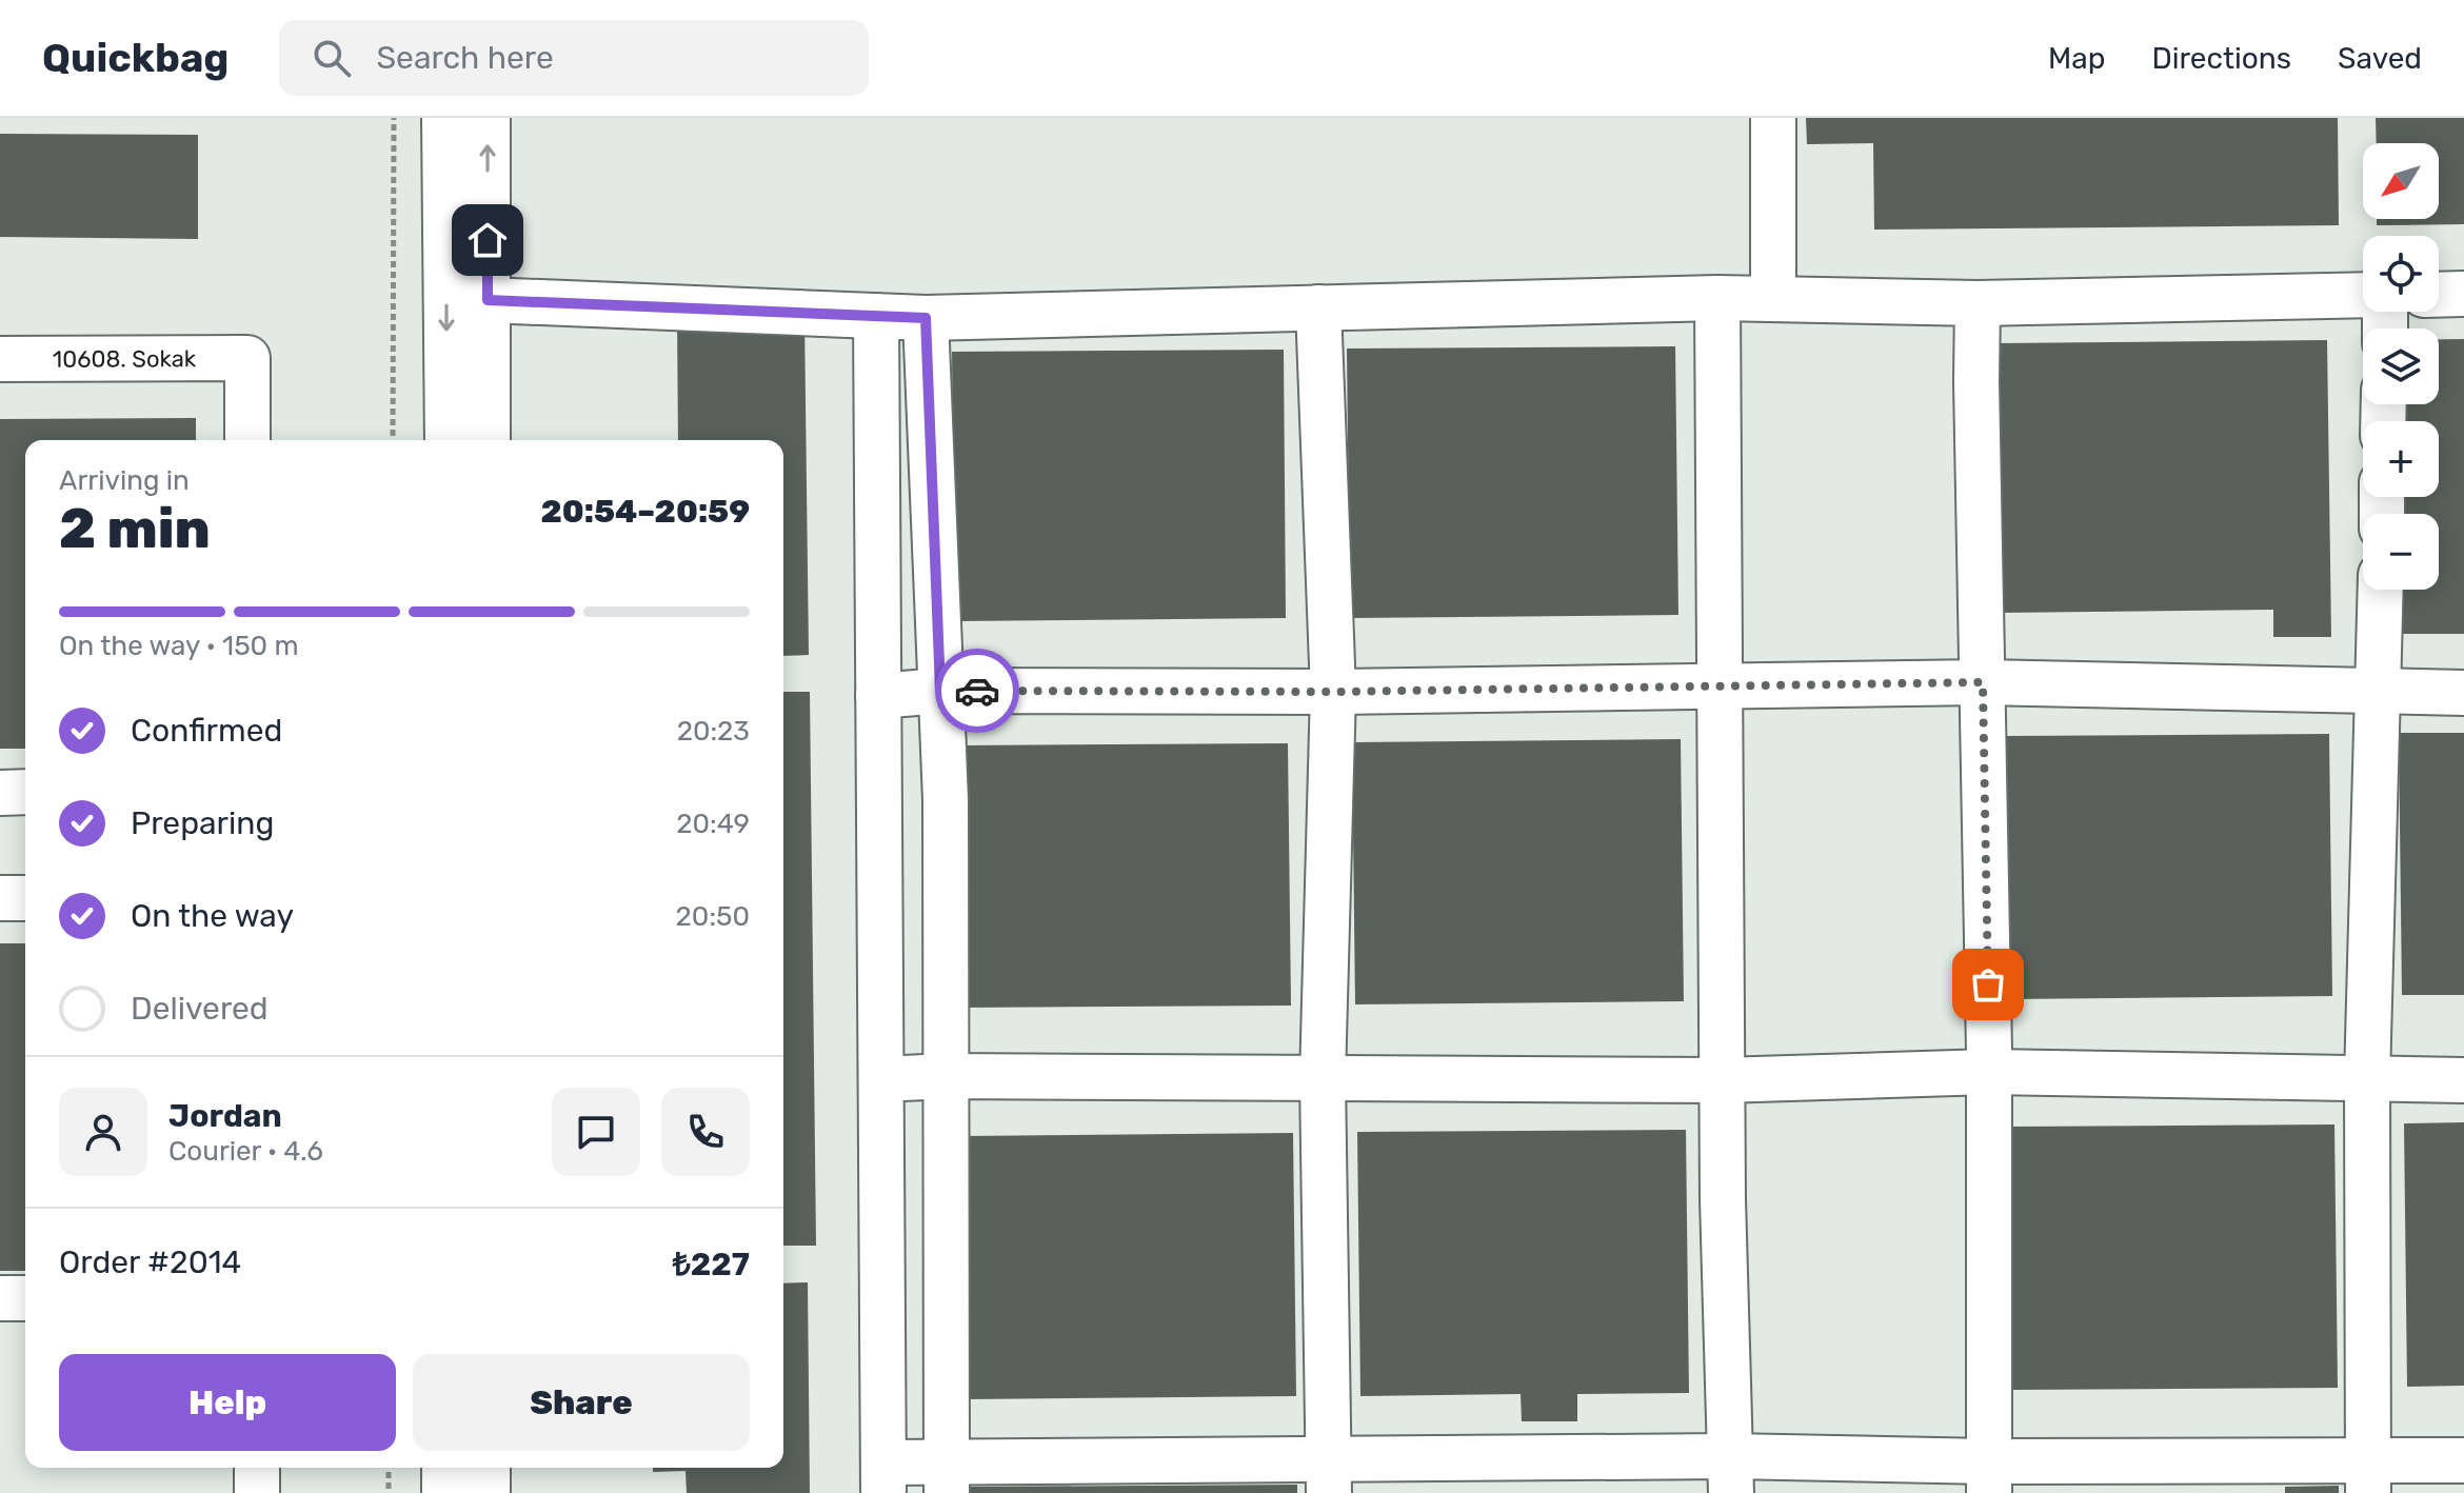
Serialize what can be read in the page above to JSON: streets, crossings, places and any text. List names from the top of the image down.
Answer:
{
  "streets": {
    "street": ["10608. Sokak"]
  },
  "north": "bottom left",
  "page": {
    "header": "Quickbag",
    "search": "Search here",
    "nav": ["Map", "Directions", "Saved"],
    "map_buttons": ["+", "−"],
    "heading": ["2 min", "Arriving in", "20:54–20:59"],
    "panel": [
      "Jordan",
      "Courier · 4.6",
      "Order #2014",
      "₺227"
    ],
    "bar": "On the way · 150 m",
    "list": [
      ["Confirmed", "20:23"],
      ["Preparing", "20:49"],
      ["On the way", "20:50"],
      "Delivered"
    ],
    "buttons": ["Help", "Share"]
  }
}
